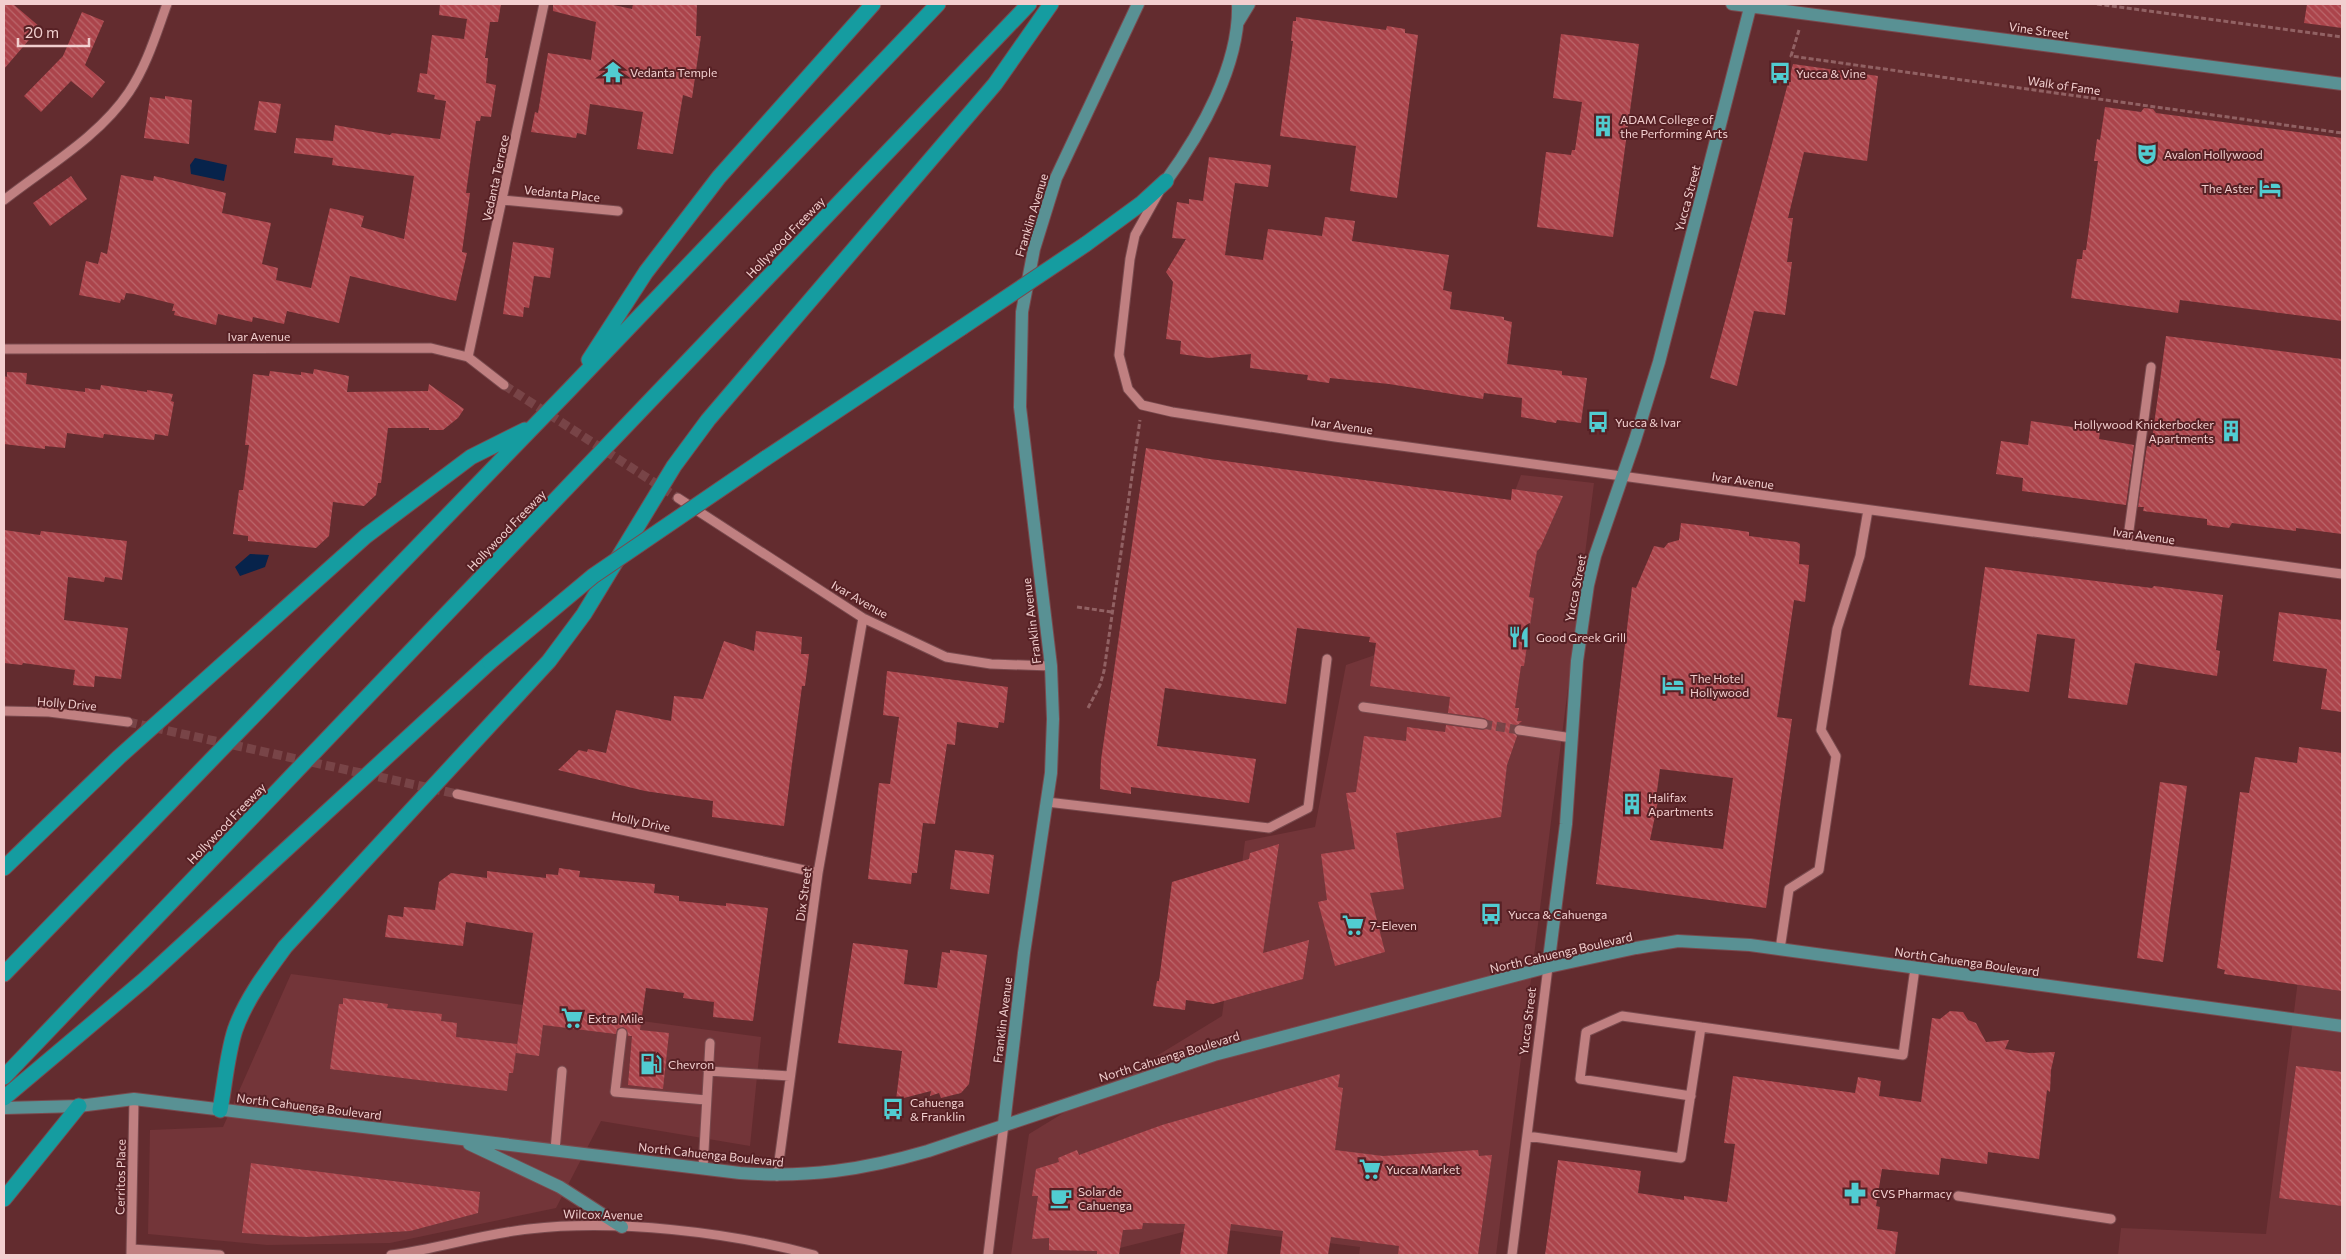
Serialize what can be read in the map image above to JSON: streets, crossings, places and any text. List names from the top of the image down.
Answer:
{
  "streets": {
    "highway": ["Hollywood Freeway"],
    "main road": [
      "Vine Street",
      "Yucca Street",
      "Franklin Avenue",
      "North Cahuenga Boulevard"
    ],
    "street": [
      "Vedanta Terrace",
      "Vedanta Place",
      "Ivar Avenue",
      "Holly Drive",
      "Dix Street",
      "Cerritos Place",
      "Wilcox Avenue"
    ],
    "path": ["Walk of Fame"]
  },
  "crossings": [
    ["Vine Street", "Yucca Street"],
    ["Vedanta Terrace", "Vedanta Place"],
    ["Vedanta Terrace", "Ivar Avenue"],
    ["Yucca Street", "Ivar Avenue"],
    ["Yucca Street", "North Cahuenga Boulevard"],
    ["Franklin Avenue", "Ivar Avenue"],
    ["Franklin Avenue", "North Cahuenga Boulevard"],
    ["Ivar Avenue", "Dix Street"],
    ["Holly Drive", "Dix Street"],
    ["Dix Street", "North Cahuenga Boulevard"],
    ["North Cahuenga Boulevard", "Cerritos Place"]
  ],
  "places": {
    "temple": ["Vedanta Temple"],
    "bus stop": [
      "Yucca & Vine",
      "Yucca & Ivar",
      "Yucca & Cahuenga",
      "Cahuenga & Franklin"
    ],
    "building": ["ADAM College of the Performing Arts", "Hollywood Knickerbocker Apartments", "Halifax Apartments"],
    "theatre": ["Avalon Hollywood"],
    "hotel": ["The Aster", "The Hotel Hollywood"],
    "restaurant": ["Good Greek Grill"],
    "supermarket": ["7-Eleven", "Extra Mile", "Yucca Market"],
    "fuel station": ["Chevron"],
    "pharmacy": ["CVS Pharmacy"],
    "cafe": ["Solar de Cahuenga"]
  },
  "scale_bar": "20 m"
}
